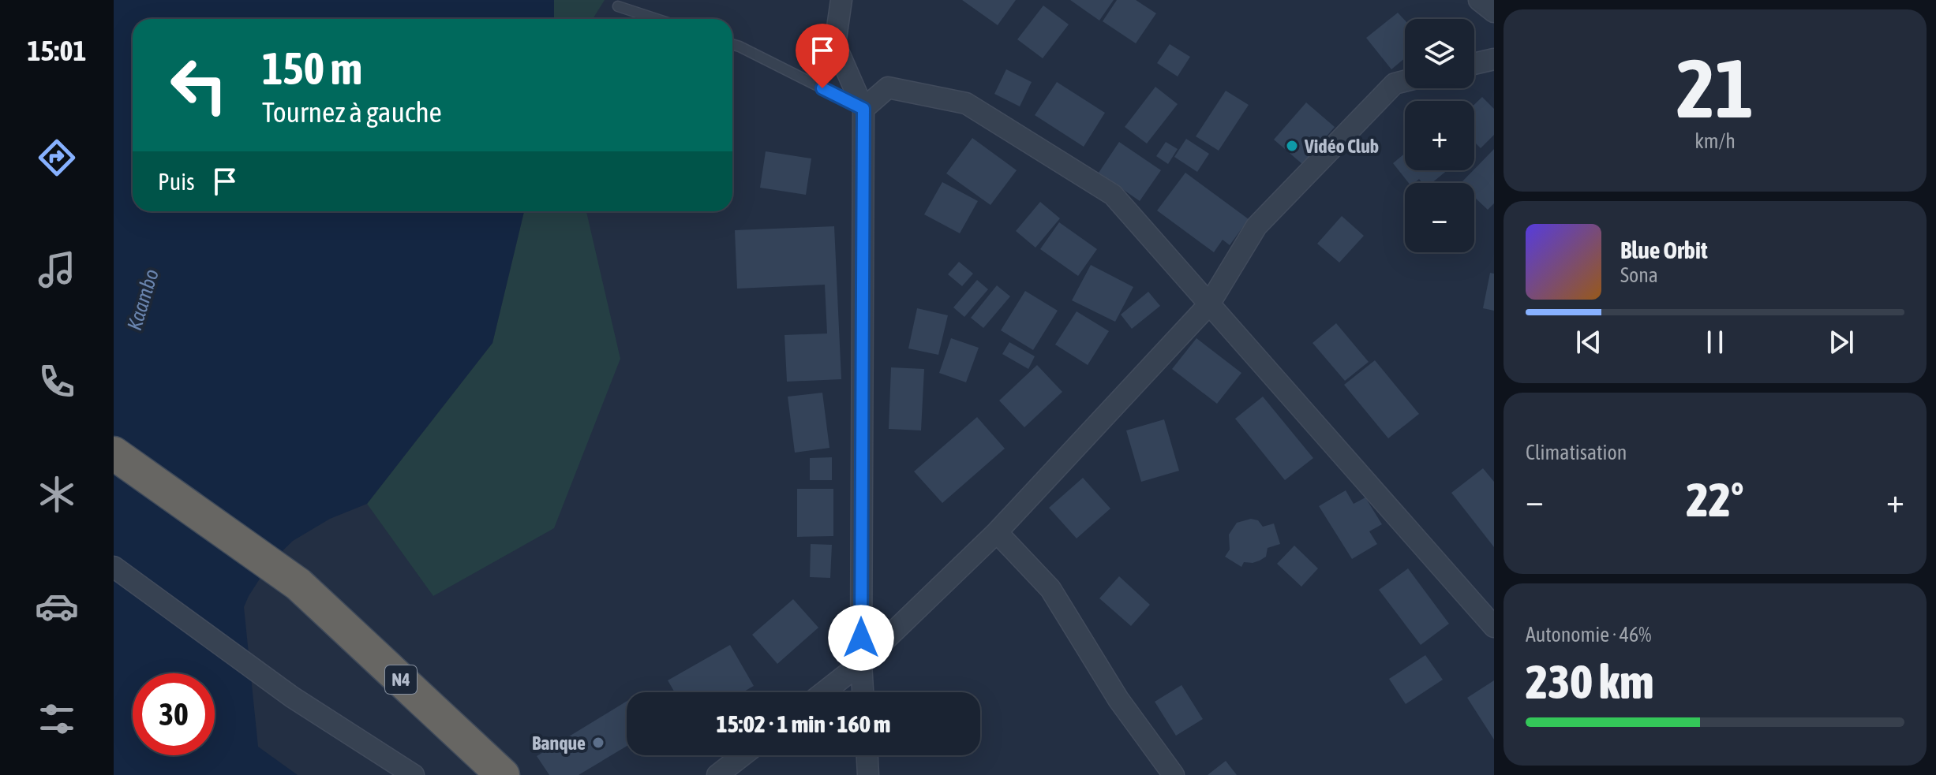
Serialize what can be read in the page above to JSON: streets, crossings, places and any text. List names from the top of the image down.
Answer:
{
  "streets": {
    "highway": ["N4"]
  },
  "water": ["Kaambo"],
  "places": ["Vidéo Club", "Banque"],
  "page": {
    "tabs": "15:01",
    "tile": [
      ["21", "km/h"],
      "Climatisation",
      ["Autonomie · 46%", "230 km"]
    ],
    "map_buttons": ["+", "−"],
    "turn": ["150 m", "Tournez à gauche"],
    "then": "Puis",
    "song": ["Blue Orbit", "Sona"],
    "heat": ["−", "22°", "+"],
    "limit": "30",
    "trip": "15:02 · 1 min · 160 m"
  }
}
